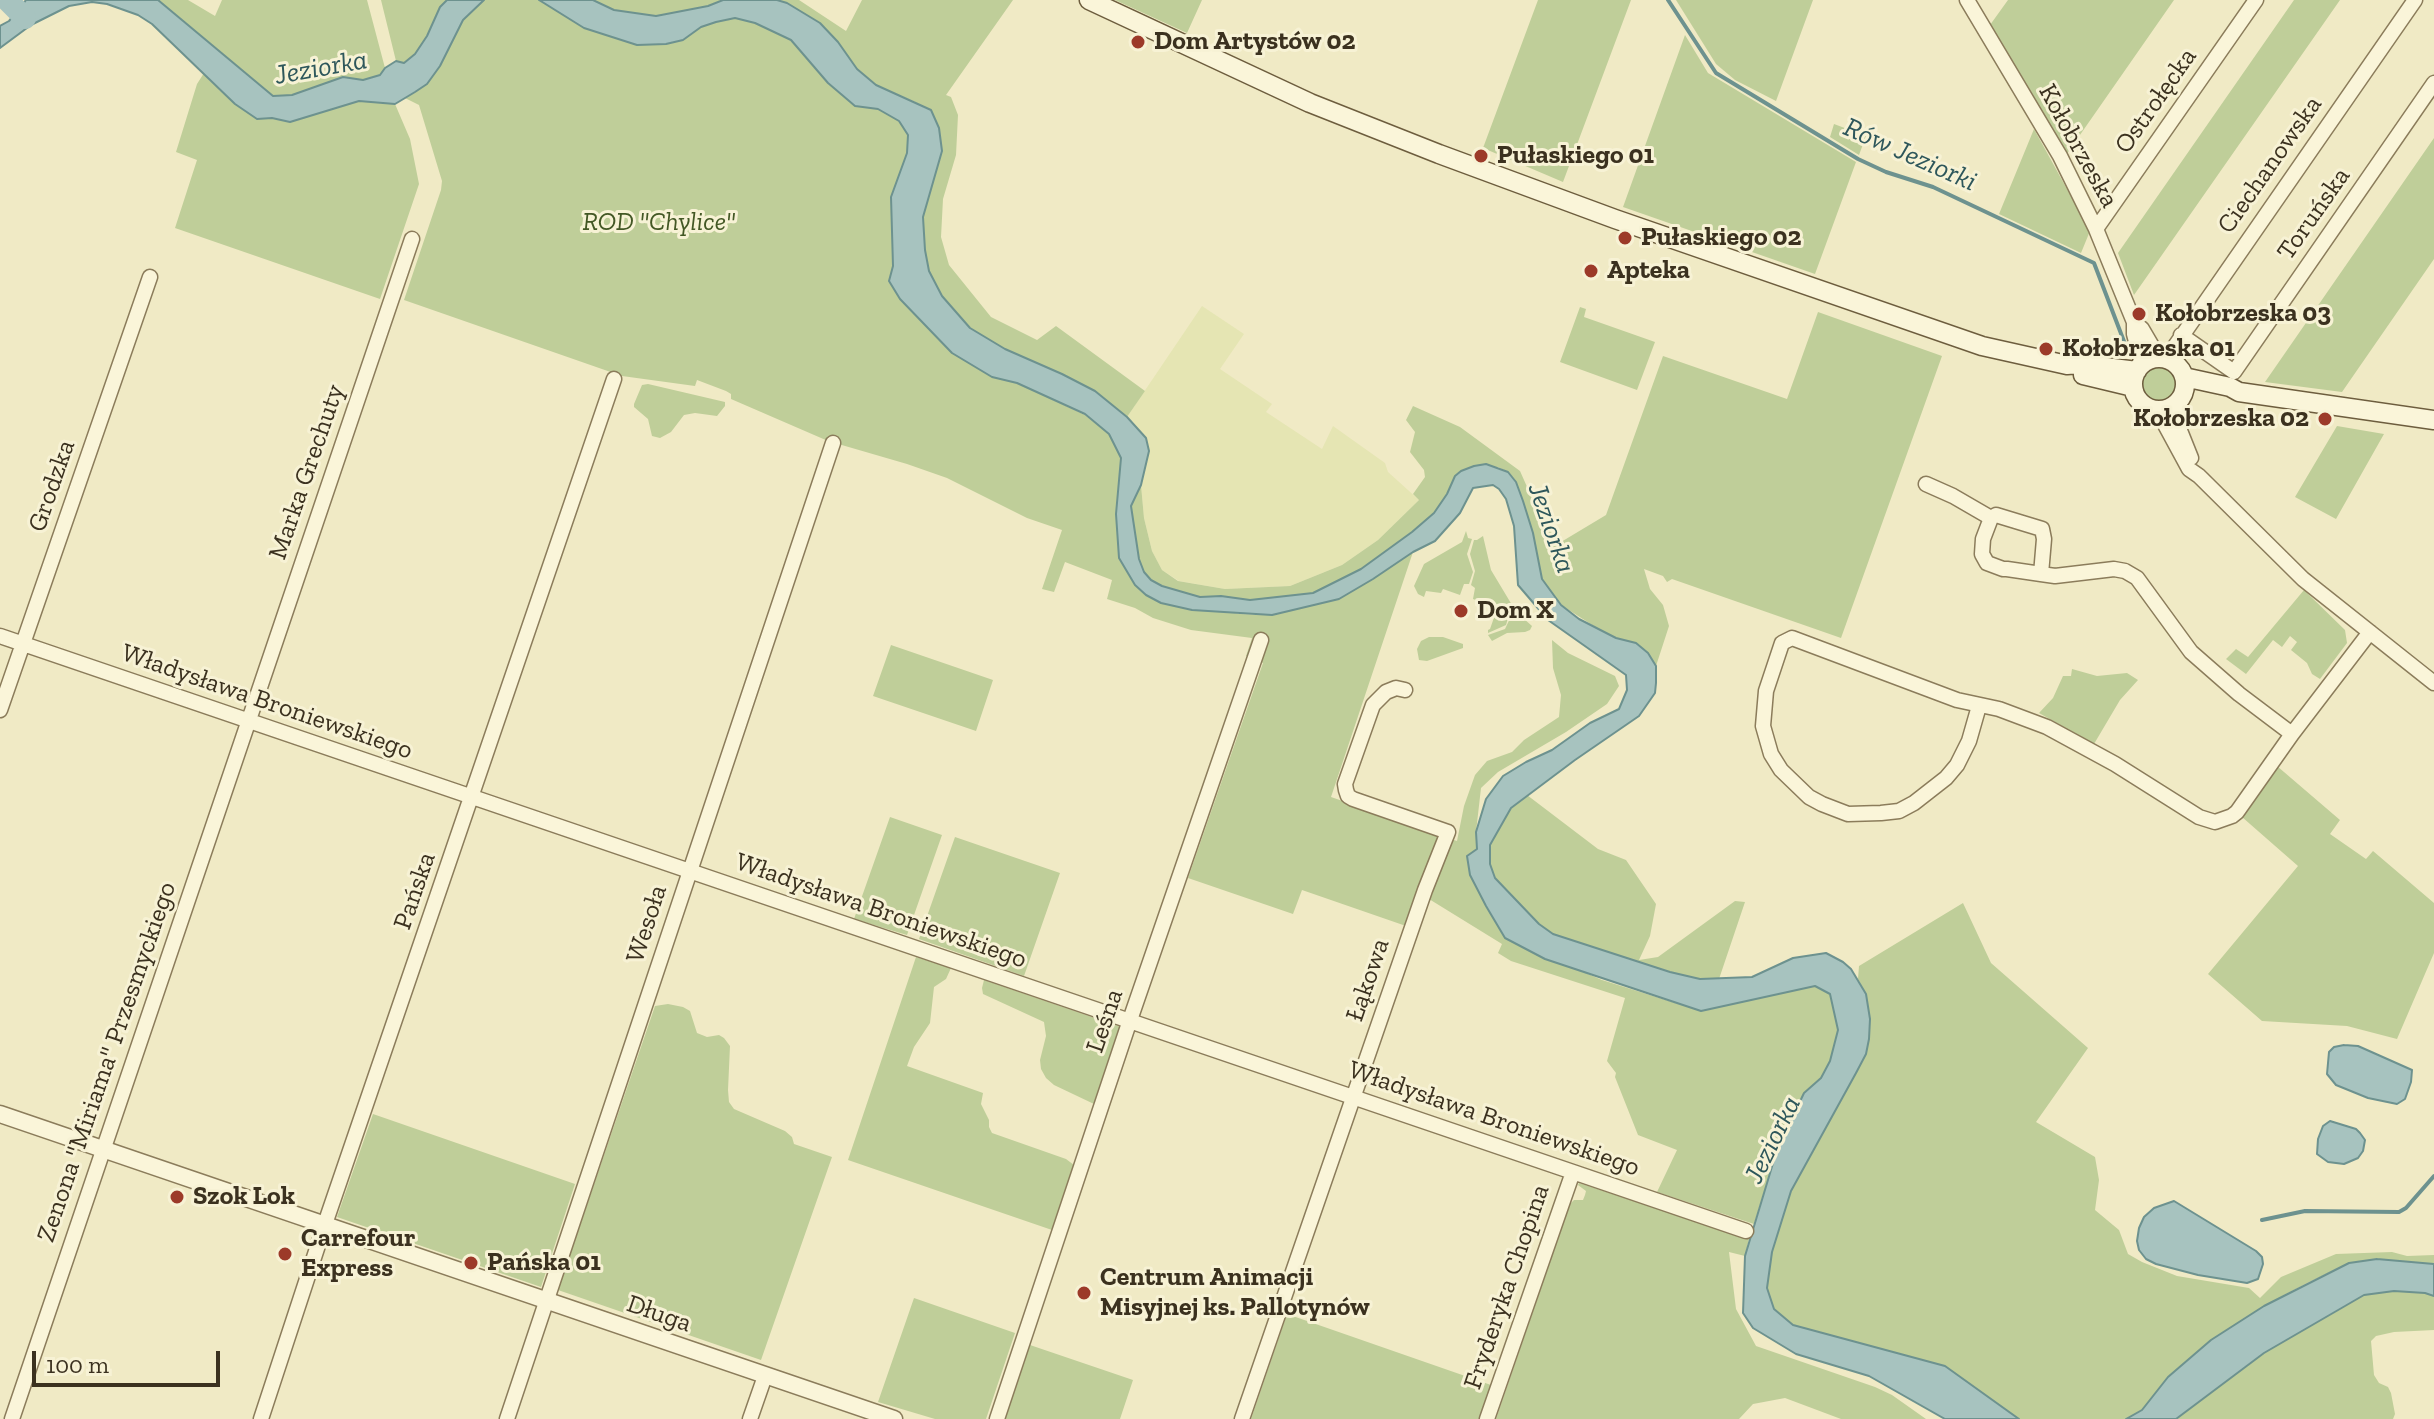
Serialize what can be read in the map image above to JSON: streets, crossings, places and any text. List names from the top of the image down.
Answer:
{
  "streets": {
    "street": [
      "Ostrołęcka",
      "Kołobrzeska",
      "Ciechanowska",
      "Toruńska",
      "Marka Grechuty",
      "Grodzka",
      "Władysława Broniewskiego",
      "Pańska",
      "Wesoła",
      "Łąkowa",
      "Leśna",
      "Zenona \"Miriama\" Przesmyckiego",
      "Fryderyka Chopina",
      "Długa"
    ]
  },
  "crossings": [
    ["Ostrołęcka", "Kołobrzeska"],
    ["Kołobrzeska", "Ciechanowska"],
    ["Ciechanowska", "Toruńska"],
    ["Marka Grechuty", "Władysława Broniewskiego"],
    ["Marka Grechuty", "Zenona \"Miriama\" Przesmyckiego"],
    ["Grodzka", "Władysława Broniewskiego"],
    ["Władysława Broniewskiego", "Pańska"],
    ["Władysława Broniewskiego", "Wesoła"],
    ["Władysława Broniewskiego", "Łąkowa"],
    ["Władysława Broniewskiego", "Leśna"],
    ["Władysława Broniewskiego", "Zenona \"Miriama\" Przesmyckiego"],
    ["Władysława Broniewskiego", "Fryderyka Chopina"],
    ["Pańska", "Długa"],
    ["Wesoła", "Długa"],
    ["Zenona \"Miriama\" Przesmyckiego", "Długa"]
  ],
  "water": ["Jeziorka", "Rów Jeziorki"],
  "parks": ["ROD \"Chylice\""],
  "places": [
    "Dom Artystów 02",
    "Pułaskiego 01",
    "Pułaskiego 02",
    "Apteka",
    "Kołobrzeska 03",
    "Kołobrzeska 01",
    "Kołobrzeska 02",
    "Dom X",
    "Szok Lok",
    "Carrefour Express",
    "Pańska 01",
    "Centrum Animacji Misyjnej ks. Pallotynów"
  ],
  "scale_bar": "100 m"
}
